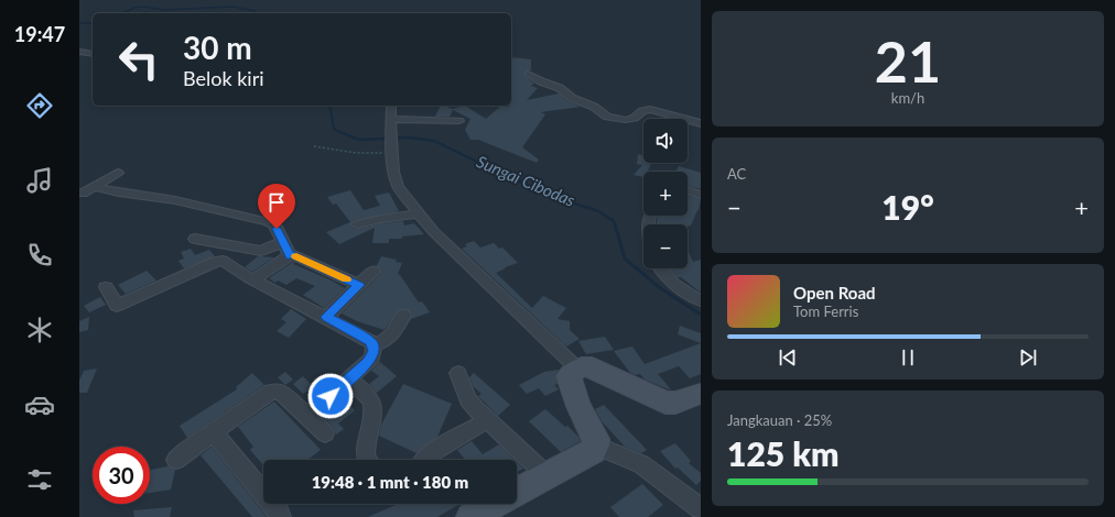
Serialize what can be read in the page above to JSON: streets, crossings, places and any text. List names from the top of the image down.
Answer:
{
  "water": ["Sungai Cibodas"],
  "page": {
    "tabs": "19:47",
    "tile": [
      ["21", "km/h"],
      "AC",
      ["Jangkauan · 25%", "125 km"]
    ],
    "turn": ["30 m", "Belok kiri"],
    "map_buttons": ["+", "−"],
    "heat": ["−", "19°", "+"],
    "song": ["Open Road", "Tom Ferris"],
    "limit": "30",
    "trip": "19:48 · 1 mnt · 180 m"
  }
}
